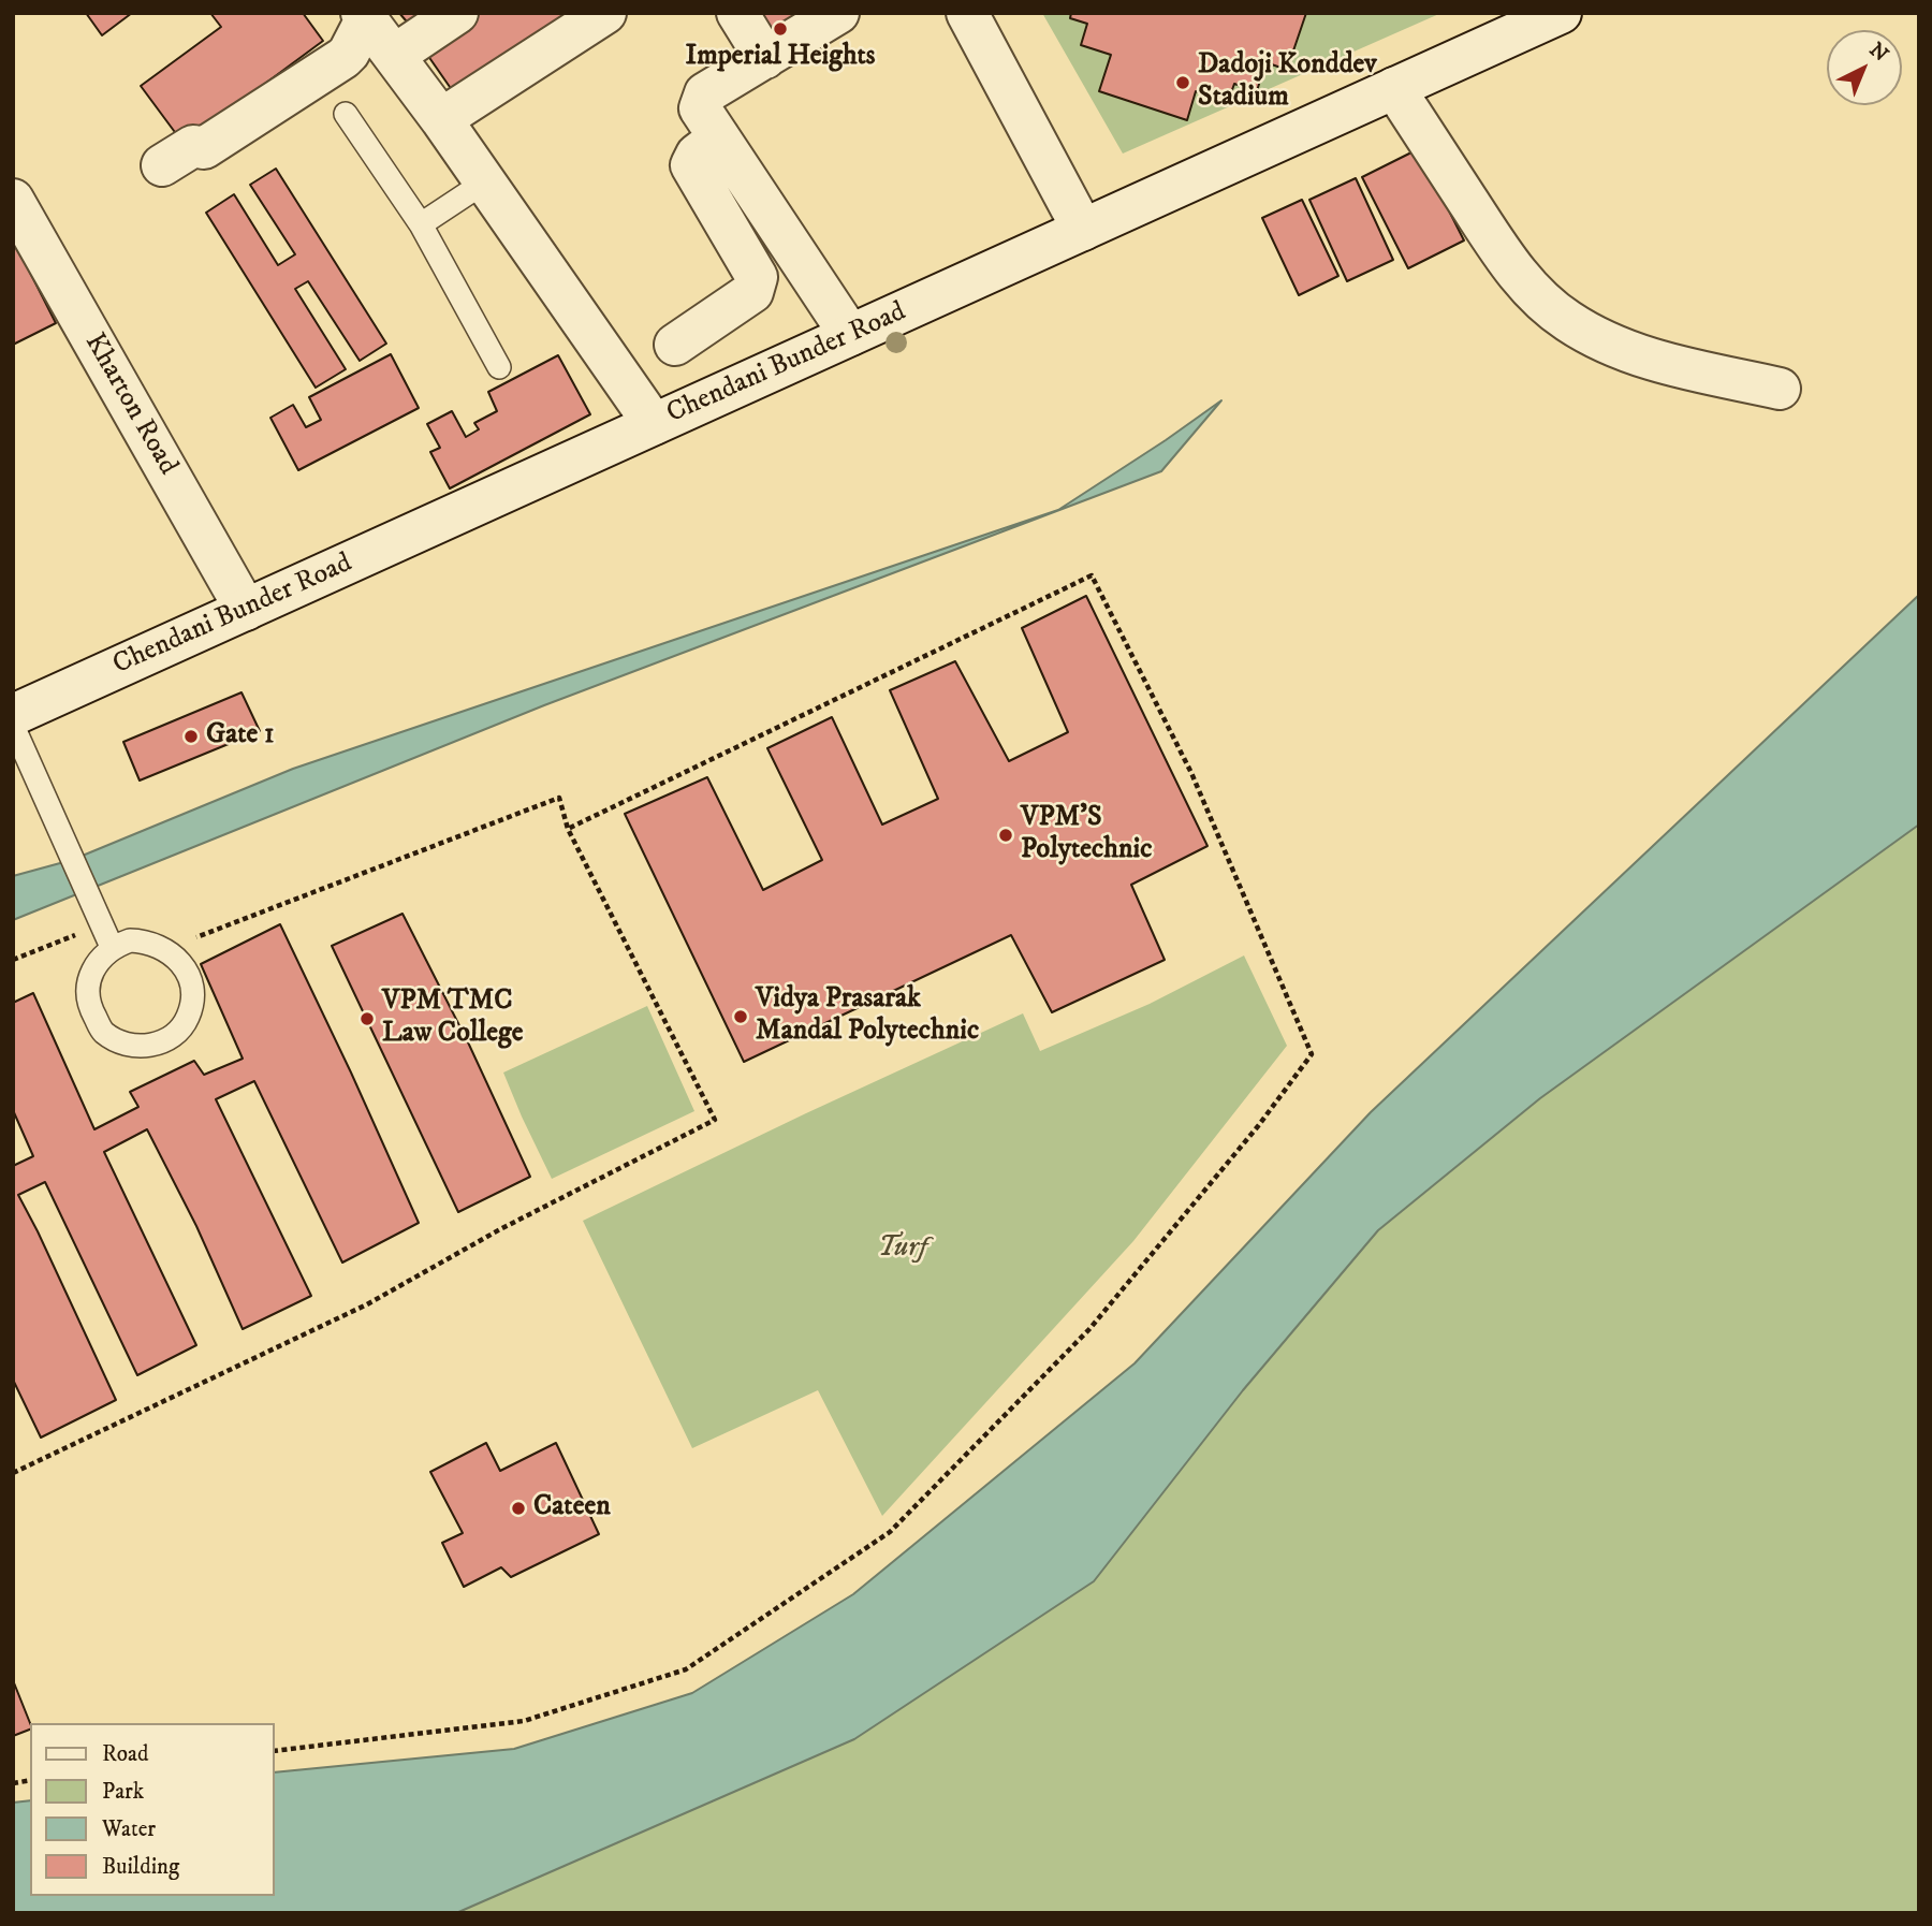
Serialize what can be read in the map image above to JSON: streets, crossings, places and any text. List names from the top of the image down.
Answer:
{
  "streets": {
    "street": ["Chendani Bunder Road", "Kharton Road"]
  },
  "crossings": [
    ["Chendani Bunder Road", "Kharton Road"]
  ],
  "parks": ["Turf"],
  "places": [
    "Imperial Heights",
    "Dadoji Konddev Stadium",
    "Gate 1",
    "VPM'S Polytechnic",
    "Vidya Prasarak Mandal Polytechnic",
    "VPM TMC Law College",
    "Cateen"
  ],
  "legend": [
    "Road",
    "Park",
    "Water",
    "Building"
  ],
  "north": "top right"
}
